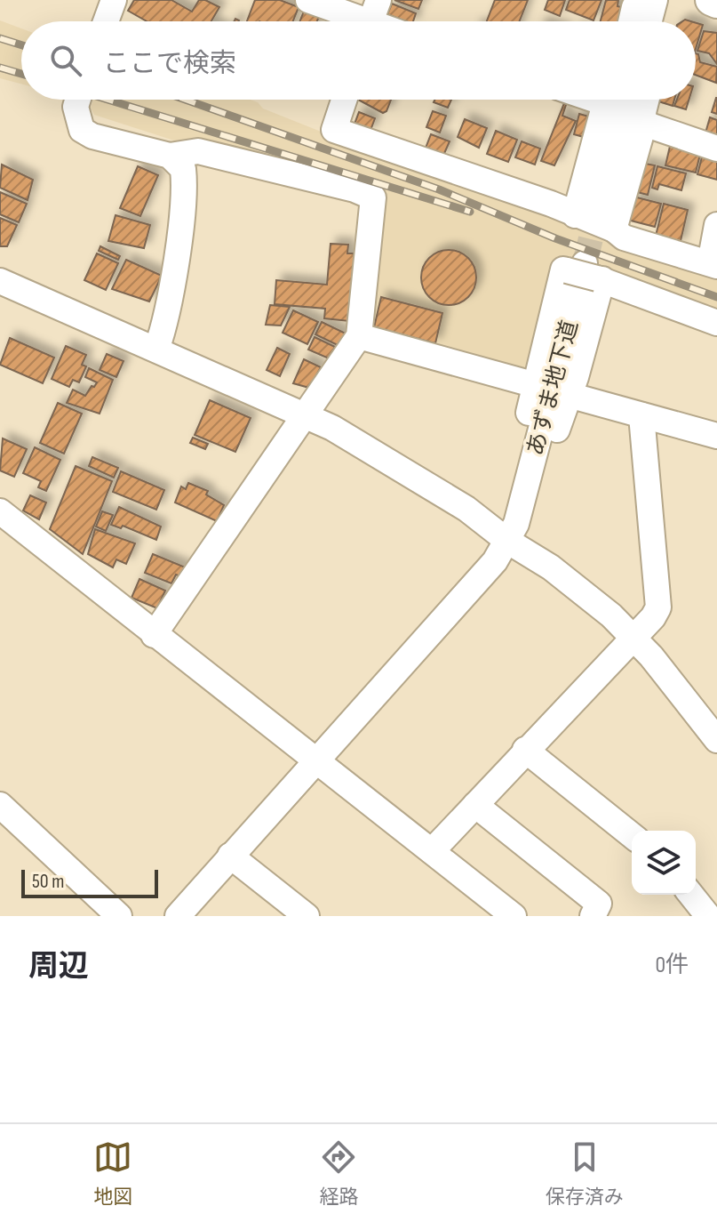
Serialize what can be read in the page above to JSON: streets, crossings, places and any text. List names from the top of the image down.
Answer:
{
  "streets": {
    "street": ["あずま地下道"]
  },
  "scale_bar": "50 m",
  "page": {
    "search": "ここで検索",
    "scale": "50 m",
    "heading": ["周辺", "0件"],
    "nav": ["地図", "経路", "保存済み"]
  }
}
